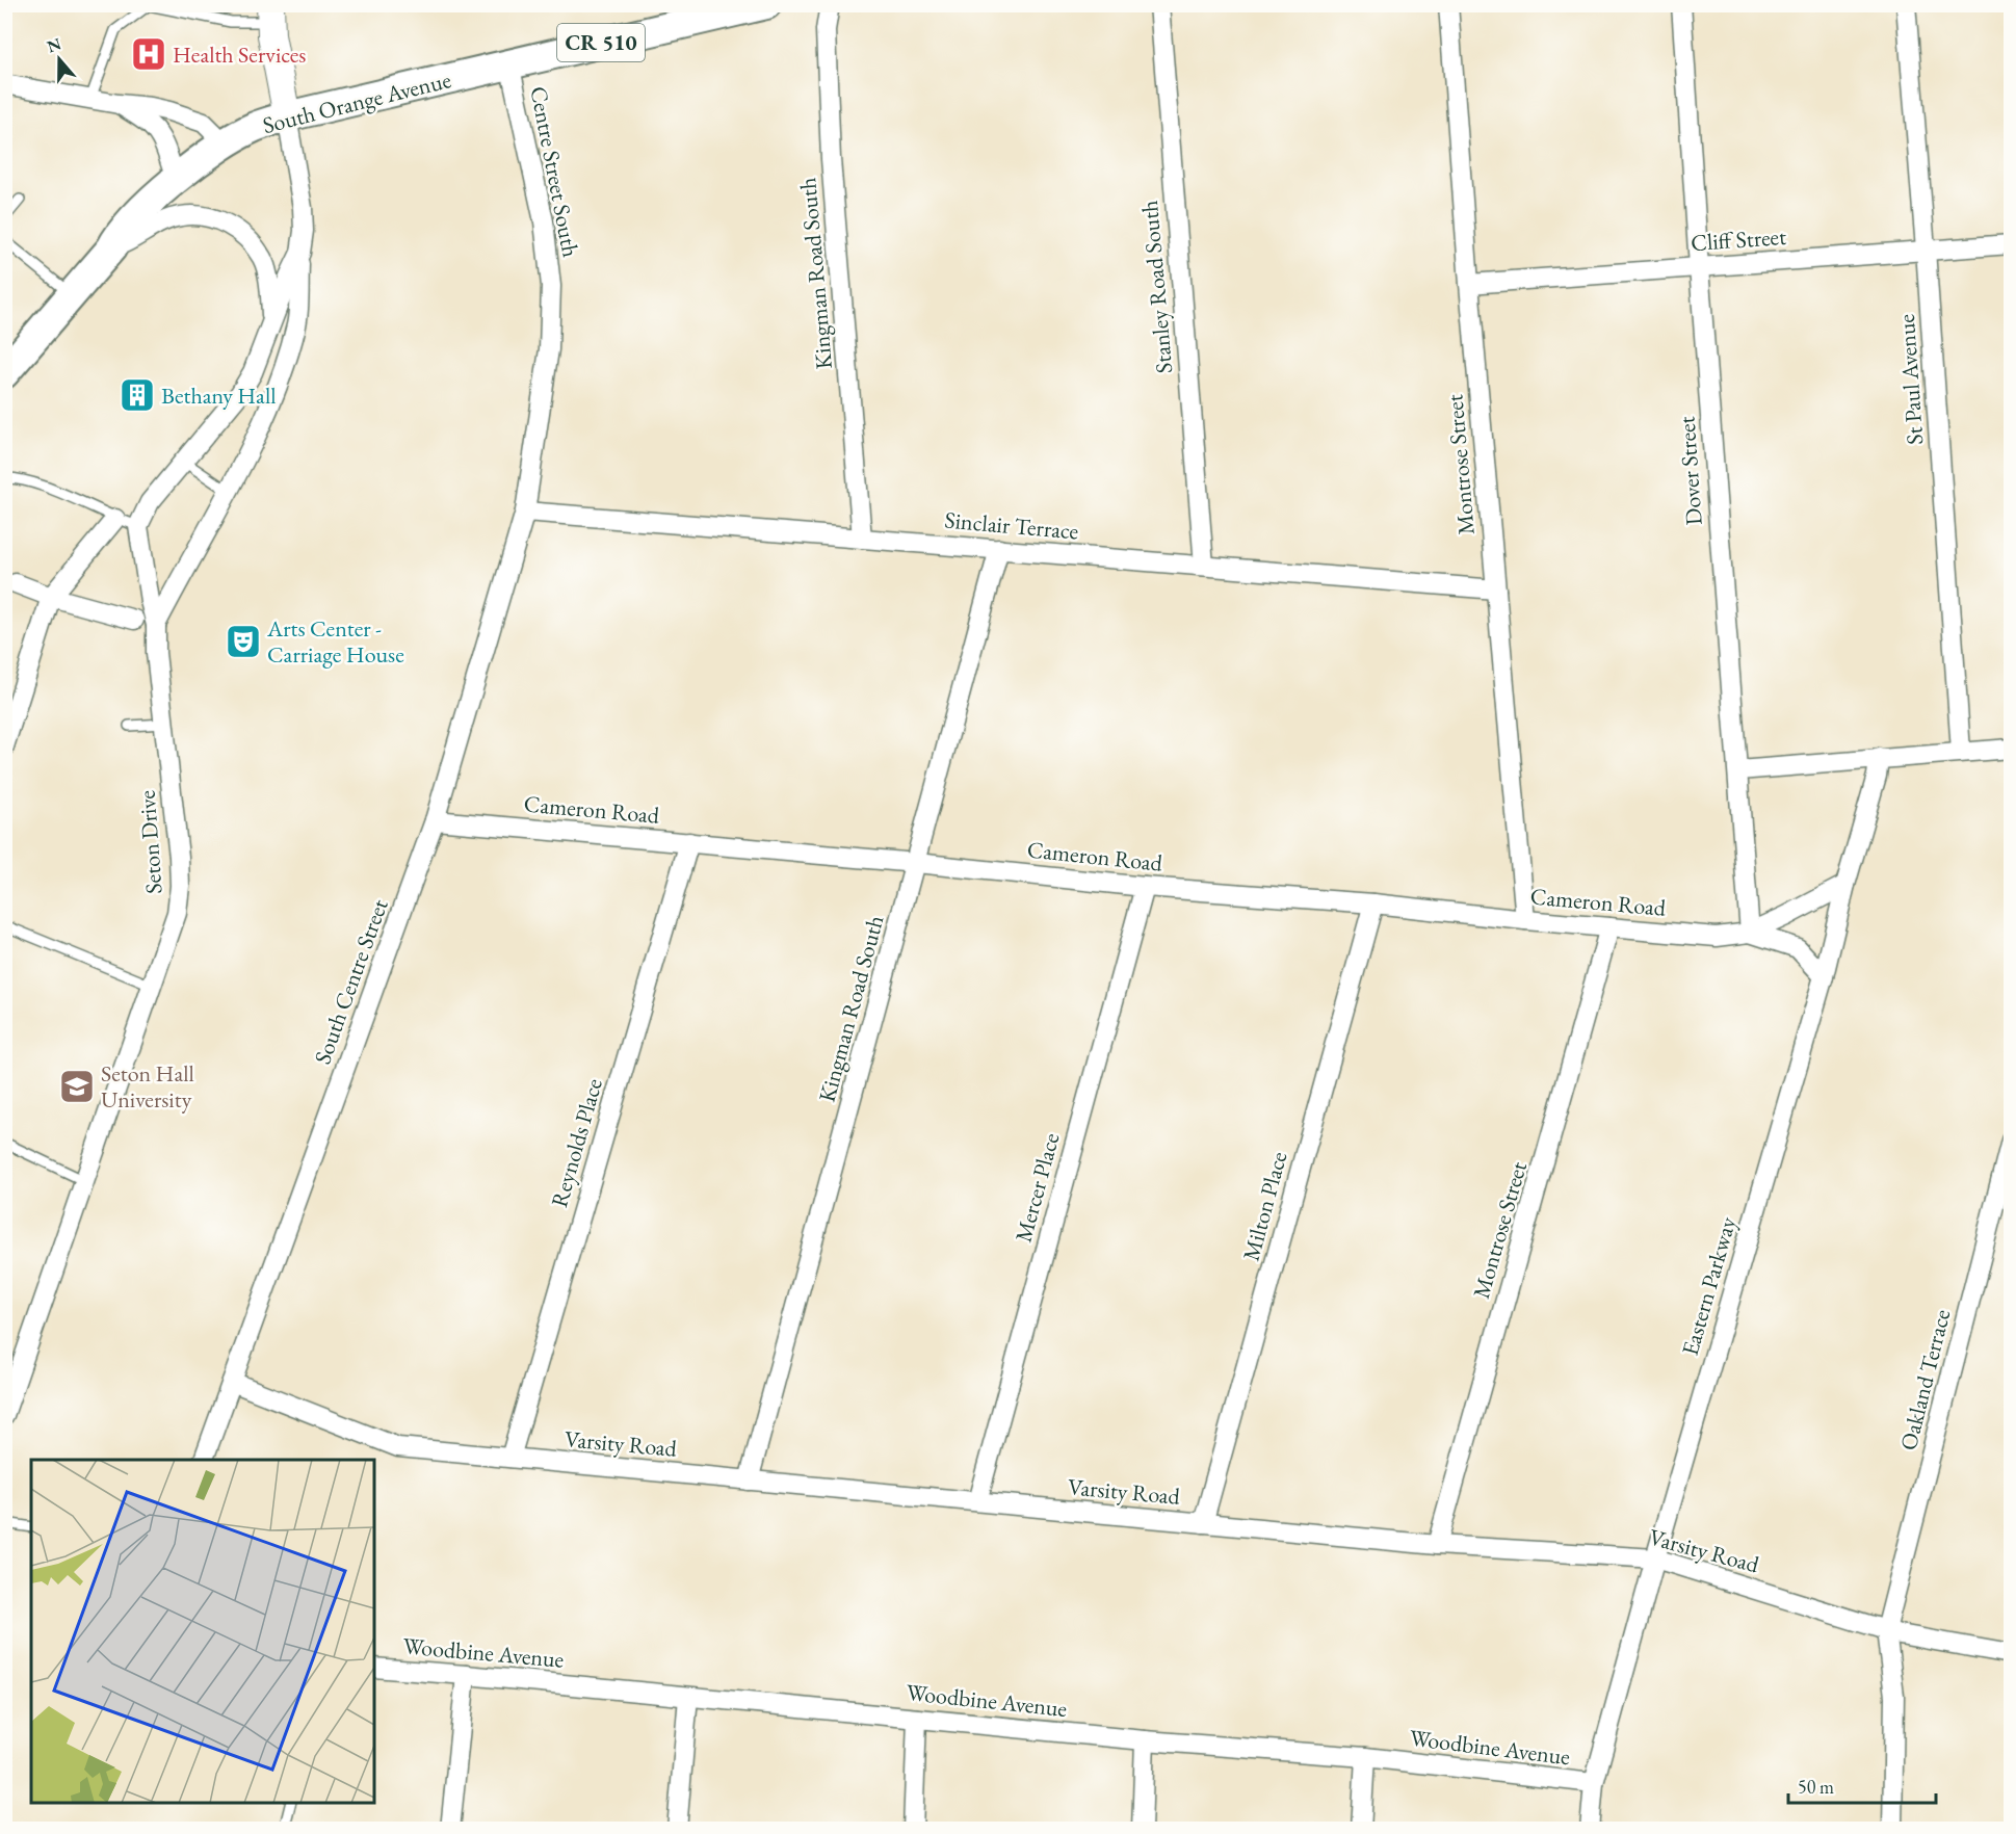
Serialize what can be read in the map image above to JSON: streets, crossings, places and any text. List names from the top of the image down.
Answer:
{
  "streets": {
    "main road": ["CR 510", "South Orange Avenue"],
    "street": [
      "Centre Street South",
      "Cliff Street",
      "Kingman Road South",
      "Stanley Road South",
      "St Paul Avenue",
      "Montrose Street",
      "Dover Street",
      "Sinclair Terrace",
      "Cameron Road",
      "Seton Drive",
      "South Centre Street",
      "Reynolds Place",
      "Mercer Place",
      "Milton Place",
      "Eastern Parkway",
      "Oakland Terrace",
      "Varsity Road",
      "Woodbine Avenue"
    ]
  },
  "crossings": [
    ["South Orange Avenue", "Centre Street South"],
    ["Centre Street South", "Sinclair Terrace"],
    ["Centre Street South", "South Centre Street"],
    ["Cliff Street", "St Paul Avenue"],
    ["Cliff Street", "Montrose Street"],
    ["Cliff Street", "Dover Street"],
    ["Kingman Road South", "Sinclair Terrace"],
    ["Kingman Road South", "Cameron Road"],
    ["Kingman Road South", "Varsity Road"],
    ["Stanley Road South", "Sinclair Terrace"],
    ["Montrose Street", "Sinclair Terrace"],
    ["Montrose Street", "Cameron Road"],
    ["Montrose Street", "Varsity Road"],
    ["Dover Street", "Cameron Road"],
    ["Sinclair Terrace", "South Centre Street"],
    ["Cameron Road", "South Centre Street"],
    ["Cameron Road", "Reynolds Place"],
    ["Cameron Road", "Mercer Place"],
    ["Cameron Road", "Milton Place"],
    ["Cameron Road", "Eastern Parkway"],
    ["South Centre Street", "Varsity Road"],
    ["Reynolds Place", "Varsity Road"],
    ["Mercer Place", "Varsity Road"],
    ["Milton Place", "Varsity Road"],
    ["Eastern Parkway", "Varsity Road"],
    ["Eastern Parkway", "Woodbine Avenue"],
    ["Oakland Terrace", "Varsity Road"]
  ],
  "places": {
    "hospital": ["Health Services"],
    "building": ["Bethany Hall"],
    "theatre": ["Arts Center - Carriage House"],
    "school or university": ["Seton Hall University"]
  },
  "scale_bar": "50 m",
  "north": "top"
}
